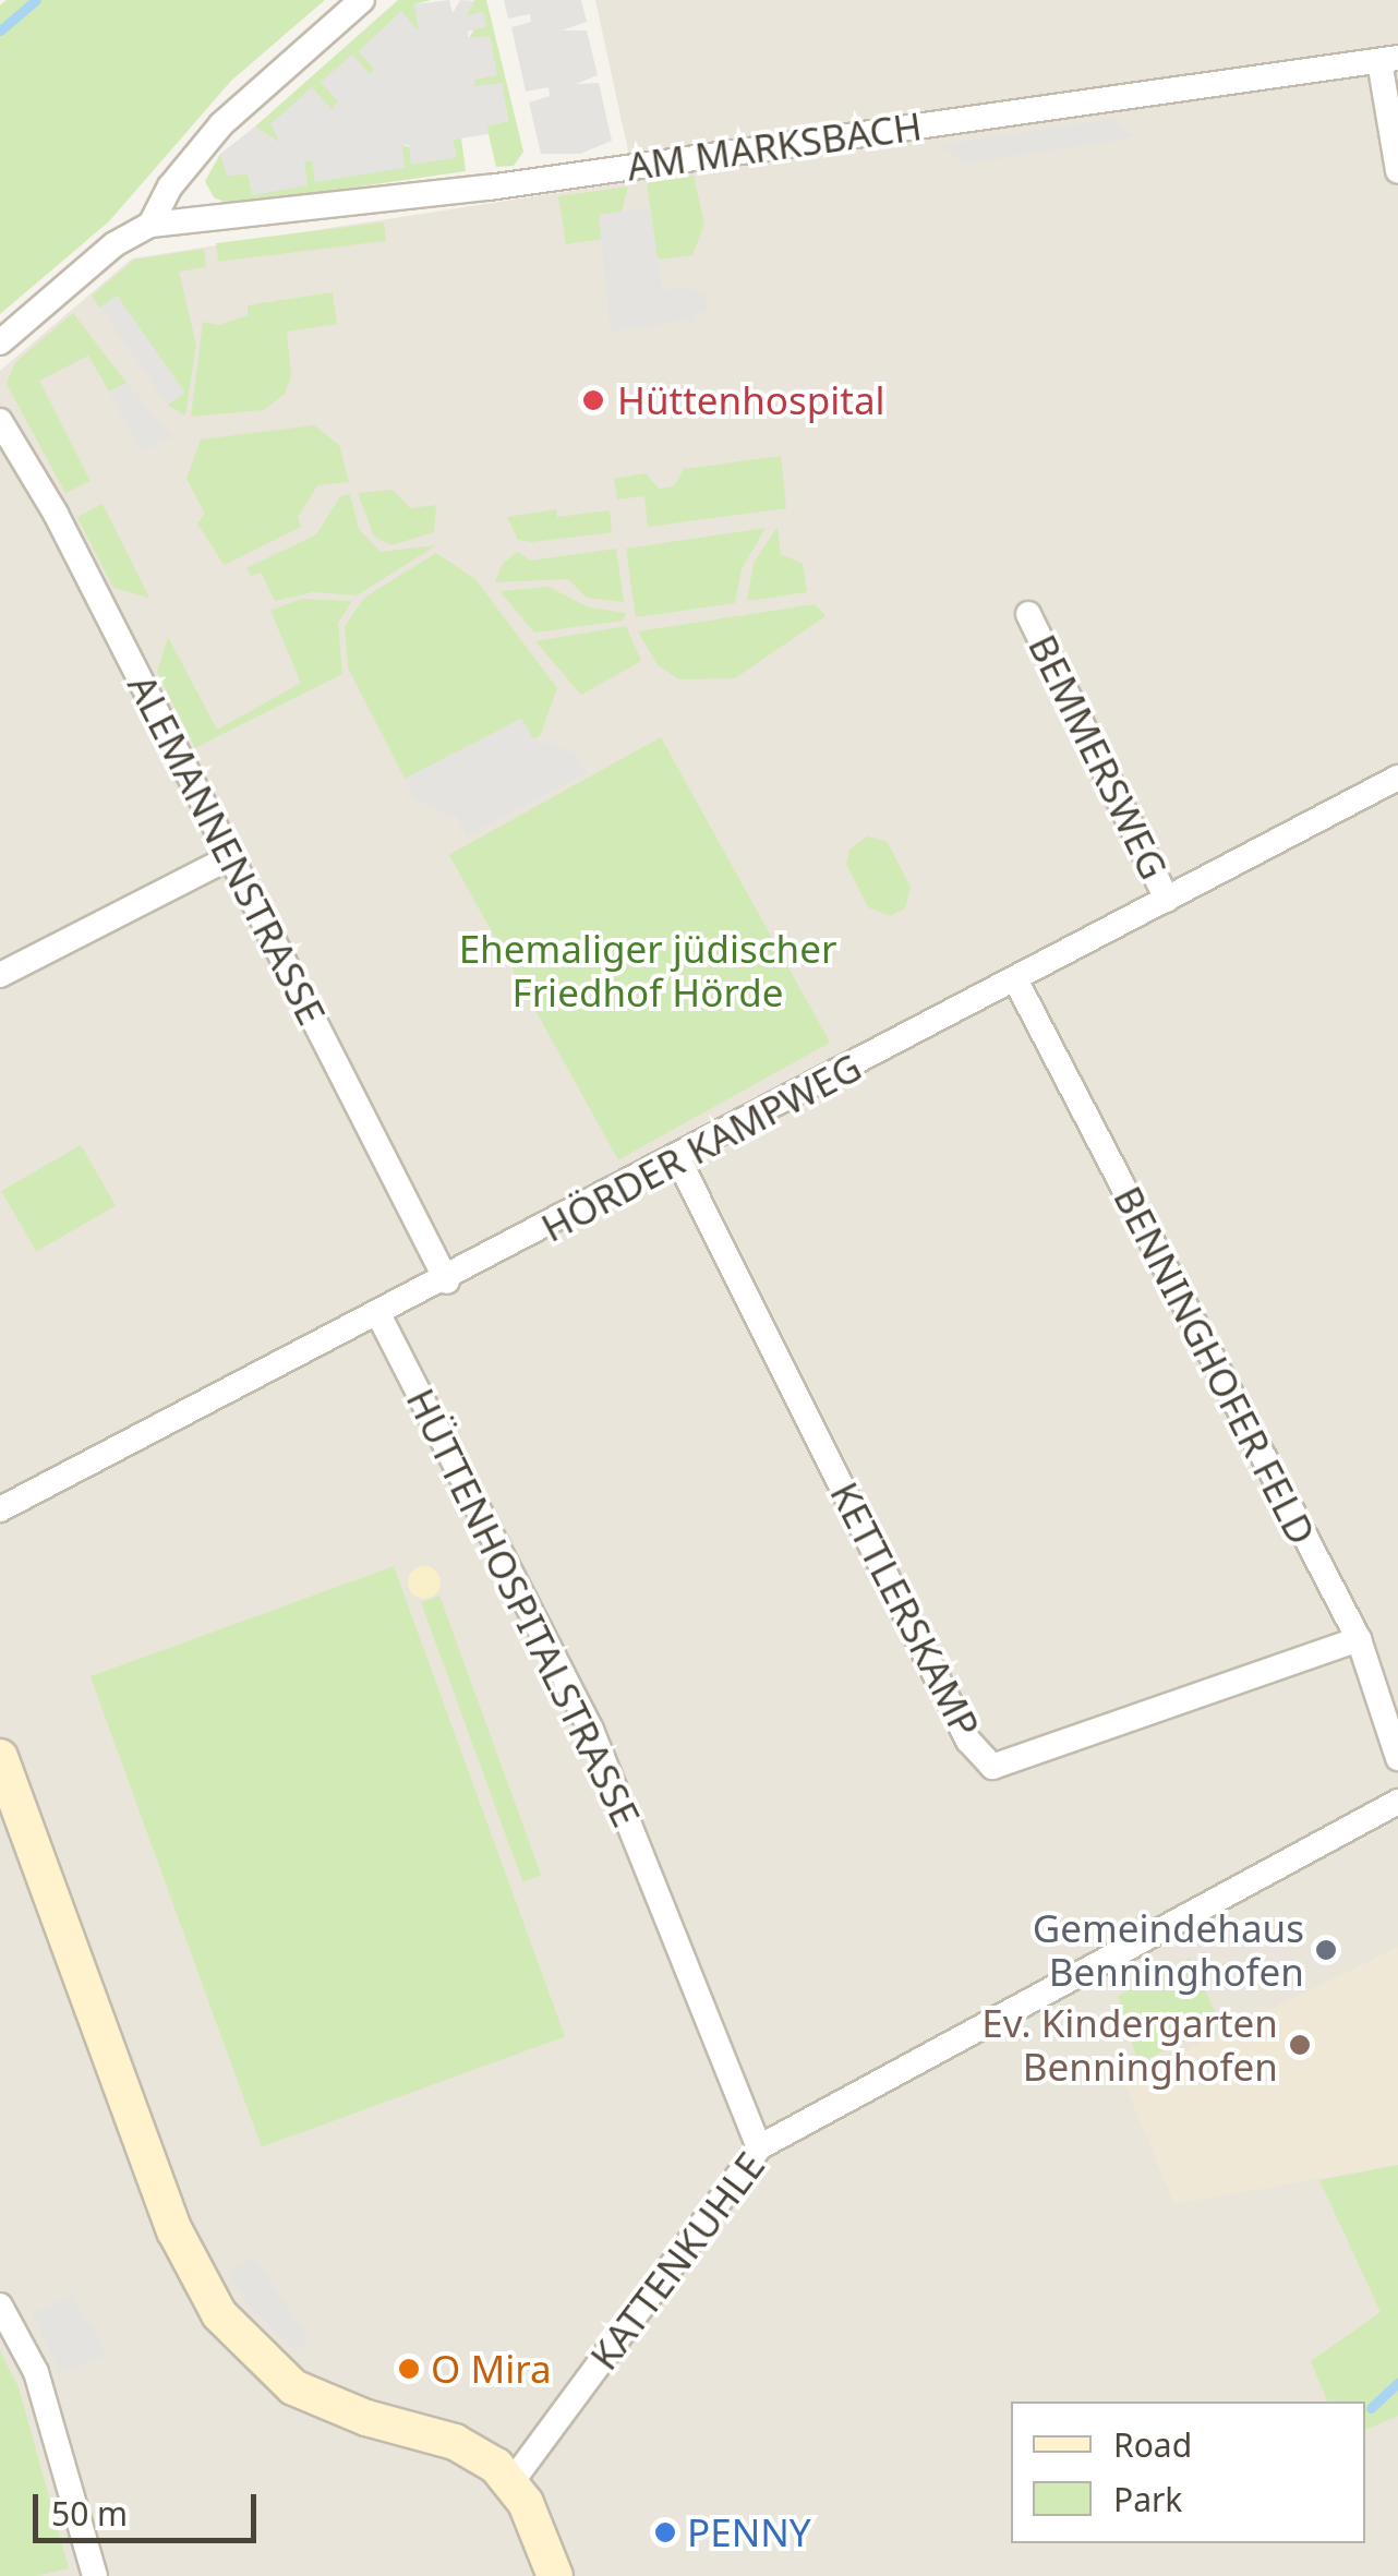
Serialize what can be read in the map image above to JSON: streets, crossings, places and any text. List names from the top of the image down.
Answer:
{
  "streets": {
    "street": [
      "AM MARKSBACH",
      "BEMMERSWEG",
      "ALEMANNENSTRASSE",
      "HÖRDER KAMPWEG",
      "BENNINGHOFER FELD",
      "HÜTTENHOSPITALSTRASSE",
      "KETTLERSKAMP",
      "KATTENKUHLE"
    ]
  },
  "crossings": [
    ["BEMMERSWEG", "HÖRDER KAMPWEG"],
    ["ALEMANNENSTRASSE", "HÖRDER KAMPWEG"],
    ["HÖRDER KAMPWEG", "BENNINGHOFER FELD"],
    ["HÖRDER KAMPWEG", "HÜTTENHOSPITALSTRASSE"],
    ["HÖRDER KAMPWEG", "KETTLERSKAMP"],
    ["BENNINGHOFER FELD", "KETTLERSKAMP"],
    ["HÜTTENHOSPITALSTRASSE", "KATTENKUHLE"]
  ],
  "parks": ["Ehemaliger jüdischer Friedhof Hörde"],
  "places": [
    "Hüttenhospital",
    "Gemeindehaus Benninghofen",
    "Ev. Kindergarten Benninghofen",
    "O Mira",
    "PENNY"
  ],
  "legend": ["Road", "Park"],
  "scale_bar": "50 m"
}
